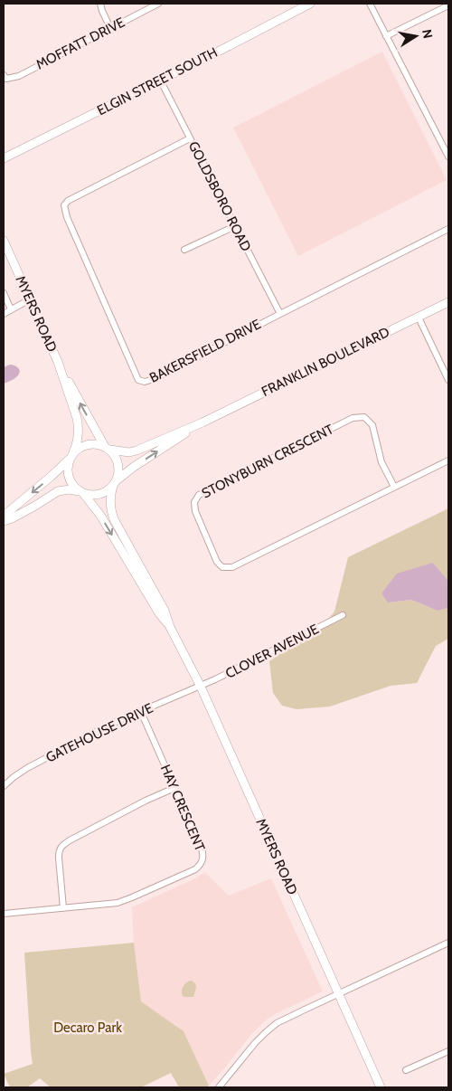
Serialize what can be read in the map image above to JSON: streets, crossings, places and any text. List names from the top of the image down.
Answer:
{
  "streets": {
    "main road": ["ELGIN STREET SOUTH", "MYERS ROAD", "FRANKLIN BOULEVARD"],
    "street": [
      "MOFFATT DRIVE",
      "GOLDSBORO ROAD",
      "BAKERSFIELD DRIVE",
      "STONYBURN CRESCENT",
      "CLOVER AVENUE",
      "GATEHOUSE DRIVE",
      "HAY CRESCENT"
    ]
  },
  "crossings": [
    ["ELGIN STREET SOUTH", "GOLDSBORO ROAD"],
    ["GOLDSBORO ROAD", "BAKERSFIELD DRIVE"],
    ["MYERS ROAD", "FRANKLIN BOULEVARD"],
    ["MYERS ROAD", "CLOVER AVENUE"],
    ["MYERS ROAD", "GATEHOUSE DRIVE"],
    ["CLOVER AVENUE", "GATEHOUSE DRIVE"],
    ["GATEHOUSE DRIVE", "HAY CRESCENT"]
  ],
  "parks": ["Decaro Park"],
  "north": "right"
}
